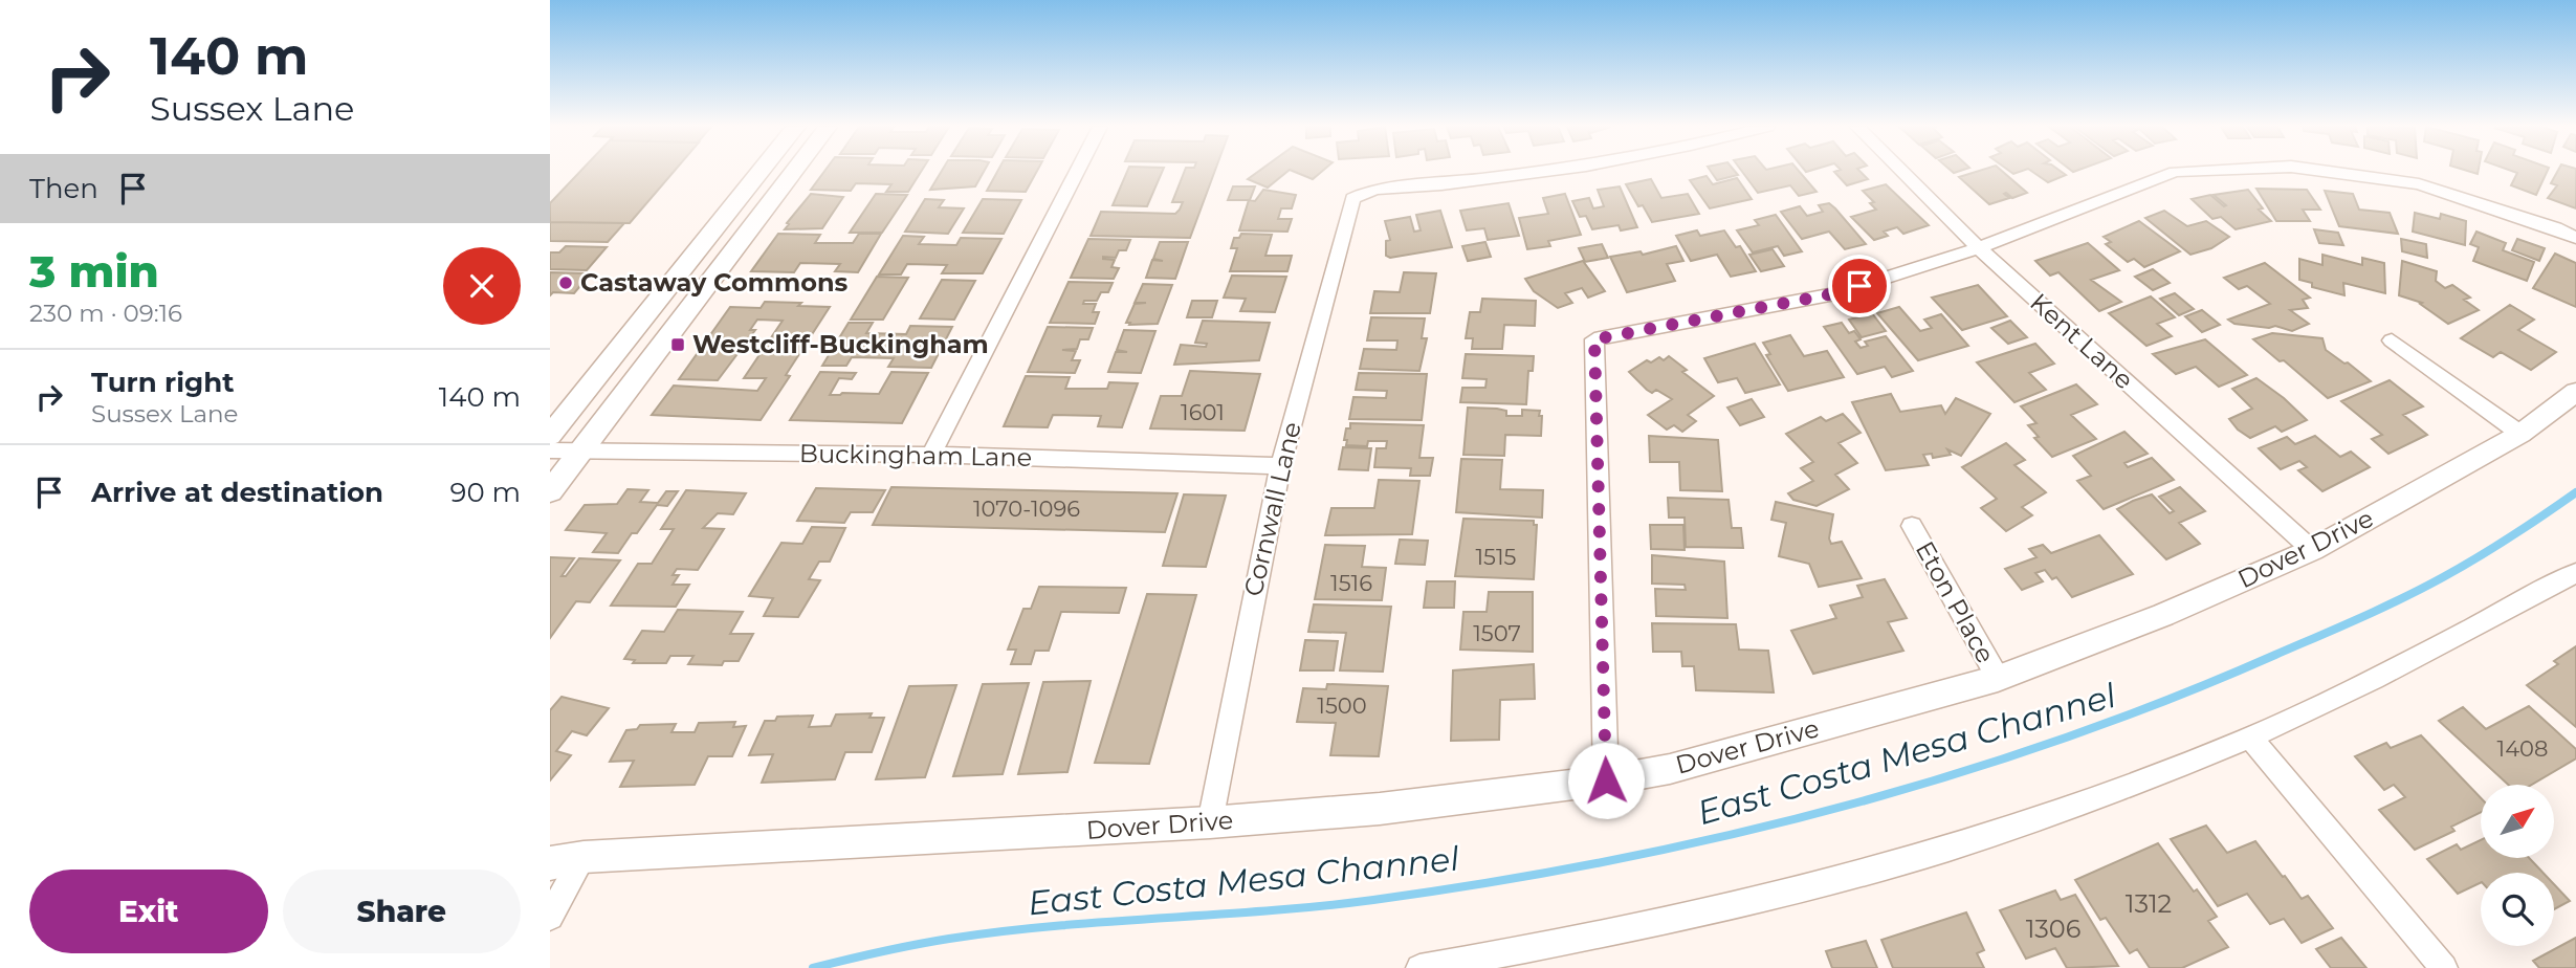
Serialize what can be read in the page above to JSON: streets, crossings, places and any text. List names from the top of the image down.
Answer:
{
  "streets": {
    "street": [
      "Kent Lane",
      "Buckingham Lane",
      "Cornwall Lane",
      "Dover Drive",
      "Eton Place"
    ]
  },
  "crossings": [
    ["Kent Lane", "Dover Drive"],
    ["Buckingham Lane", "Cornwall Lane"],
    ["Cornwall Lane", "Dover Drive"],
    ["Dover Drive", "Eton Place"]
  ],
  "water": ["East Costa Mesa Channel"],
  "places": {
    "other": ["Castaway Commons"],
    "transit": ["Westcliff-Buckingham"]
  },
  "house_numbers": [
    "1601",
    "1070-1096",
    "1515",
    "1516",
    "1507",
    "1500",
    "1408",
    "1312",
    "1306"
  ],
  "north": "top right",
  "page": {
    "turn": ["140 m", "Sussex Lane"],
    "then": "Then",
    "heading": ["3 min", "230 m · 09:16"],
    "list": [
      {
        "name": "Turn right",
        "note": "Sussex Lane",
        "value": "140 m"
      },
      {
        "name": "Arrive at destination",
        "value": "90 m"
      }
    ],
    "buttons": ["Exit", "Share"]
  }
}
